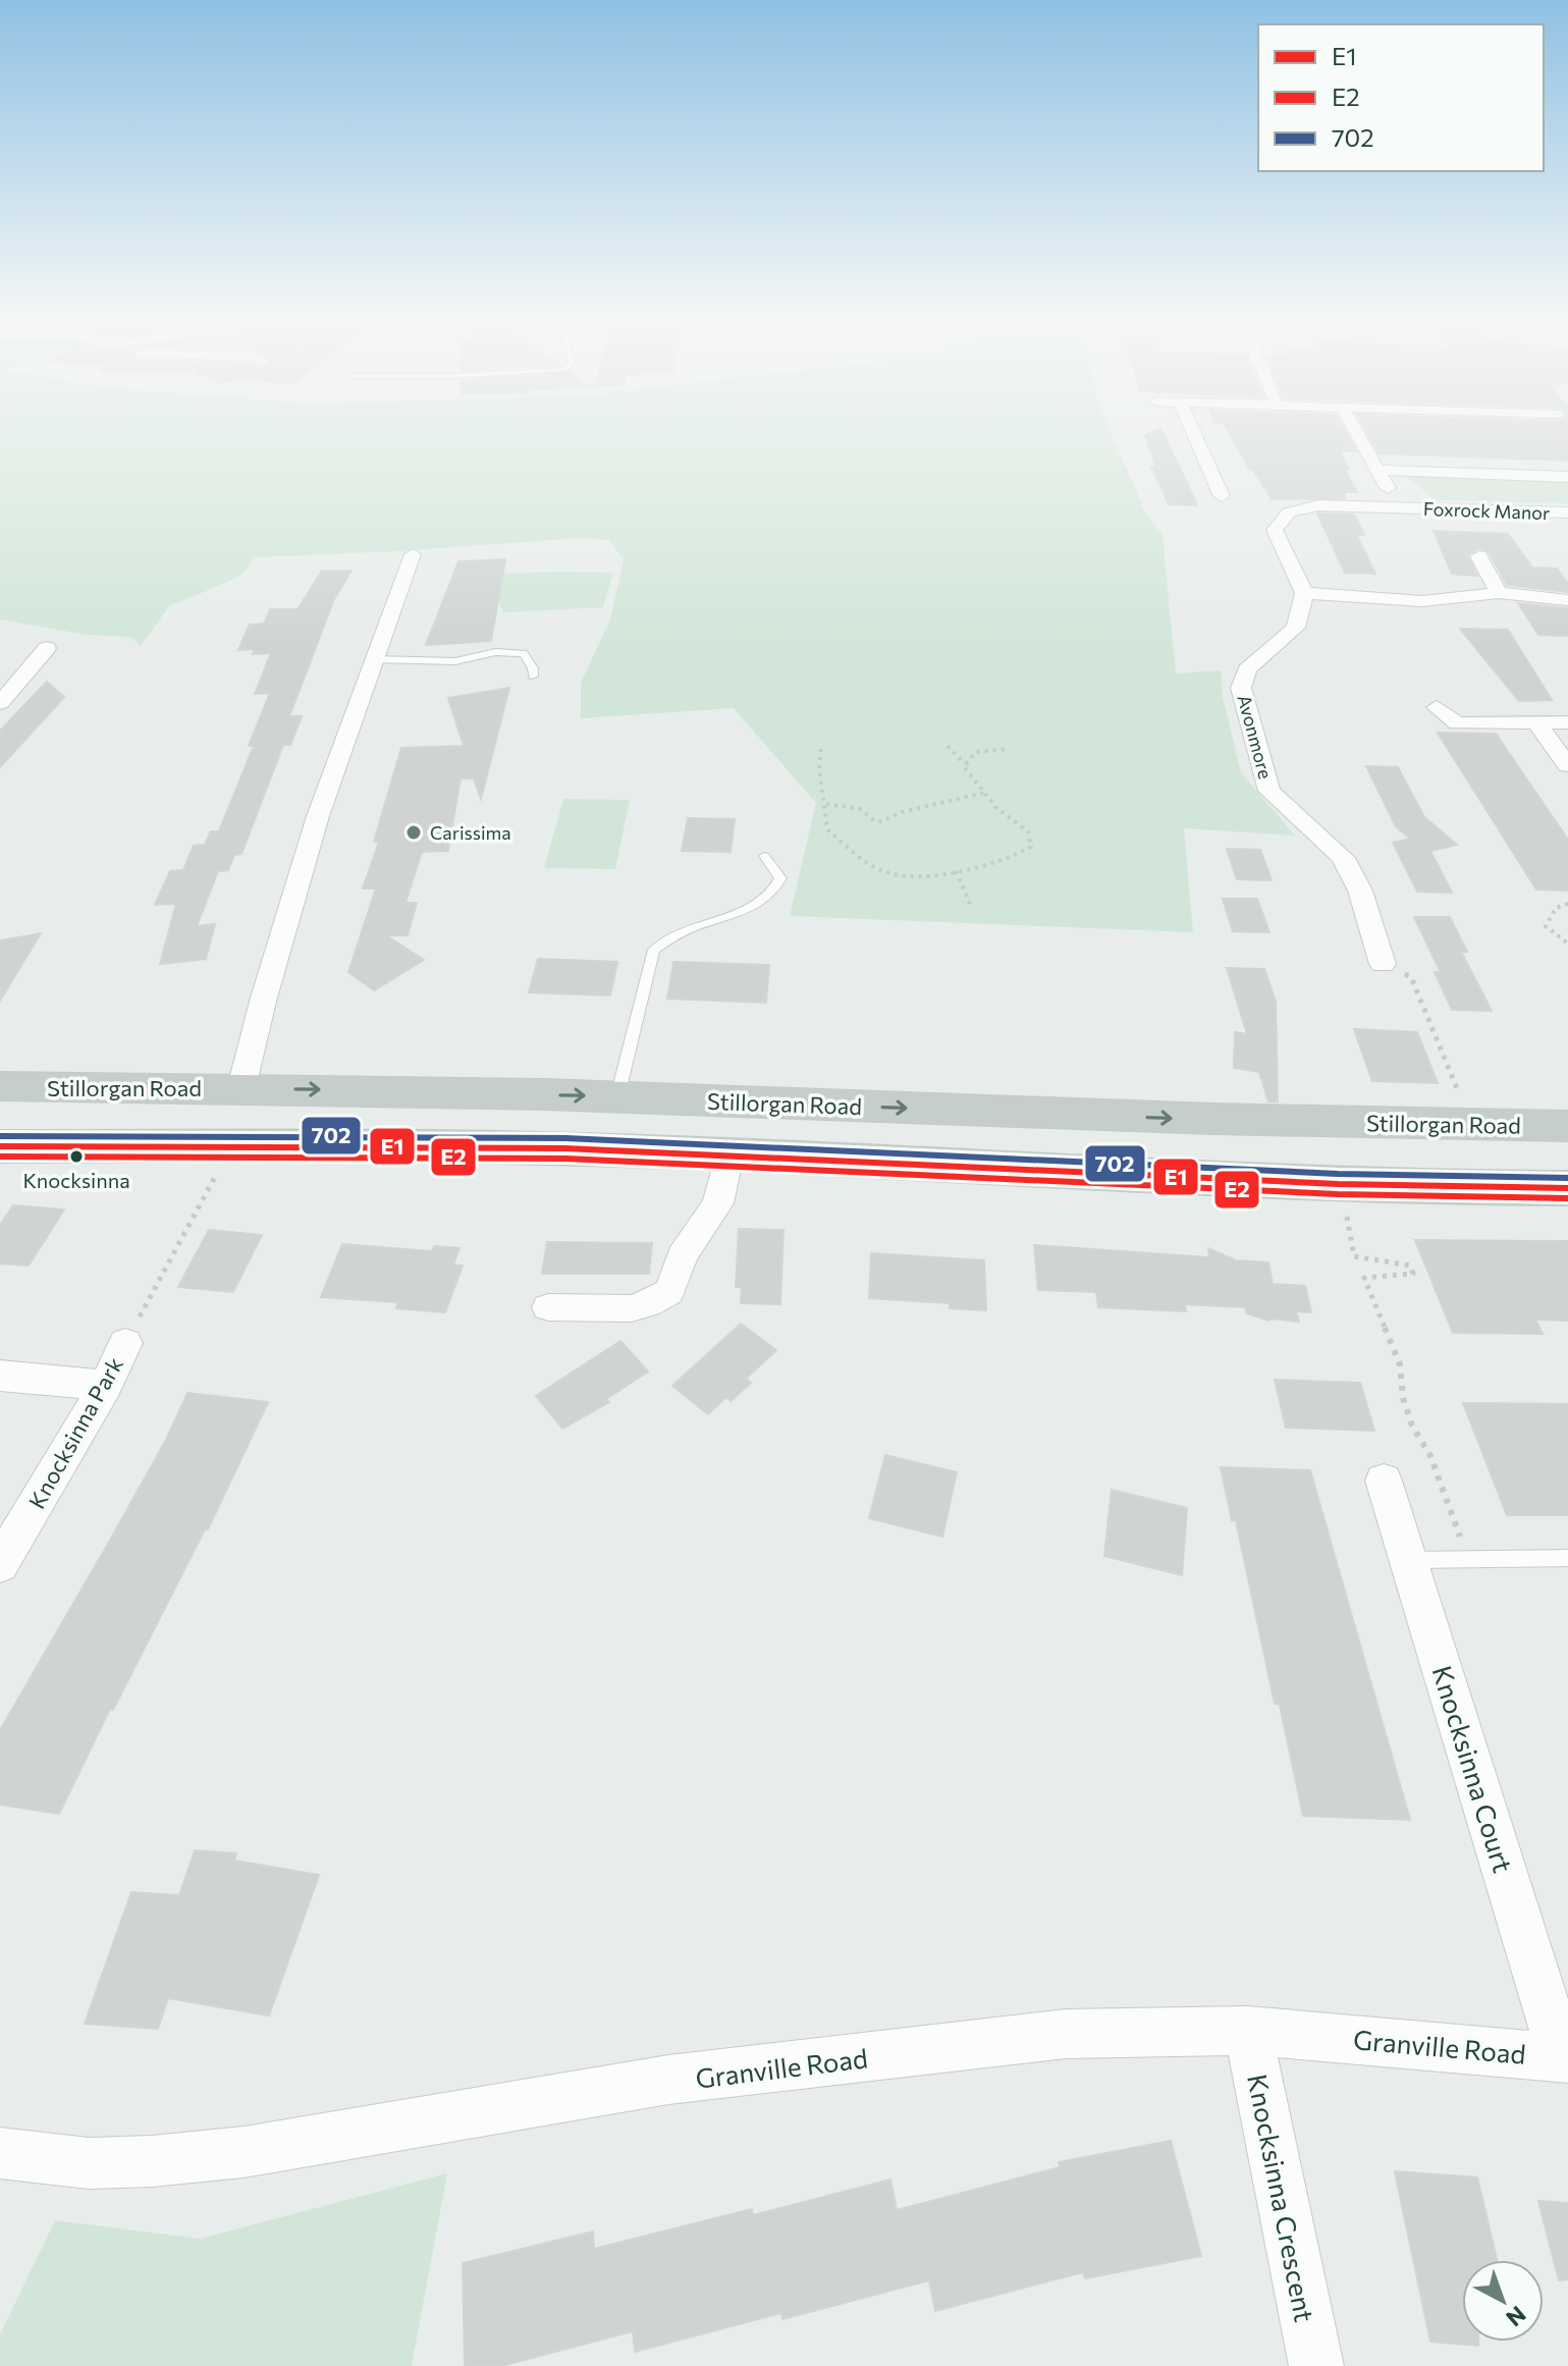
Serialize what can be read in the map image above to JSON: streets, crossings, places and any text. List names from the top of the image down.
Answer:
{
  "streets": {
    "highway": ["Stillorgan Road"],
    "street": [
      "Foxrock Manor",
      "Avonmore",
      "Knocksinna Park",
      "Knocksinna Court",
      "Granville Road",
      "Knocksinna Crescent"
    ]
  },
  "crossings": [
    ["Knocksinna Court", "Granville Road"],
    ["Granville Road", "Knocksinna Crescent"]
  ],
  "places": ["Carissima", "Knocksinna"],
  "lines": ["transit line 702", "transit line E1", "transit line E2"],
  "legend": ["E1", "E2", "702"],
  "north": "bottom right"
}
